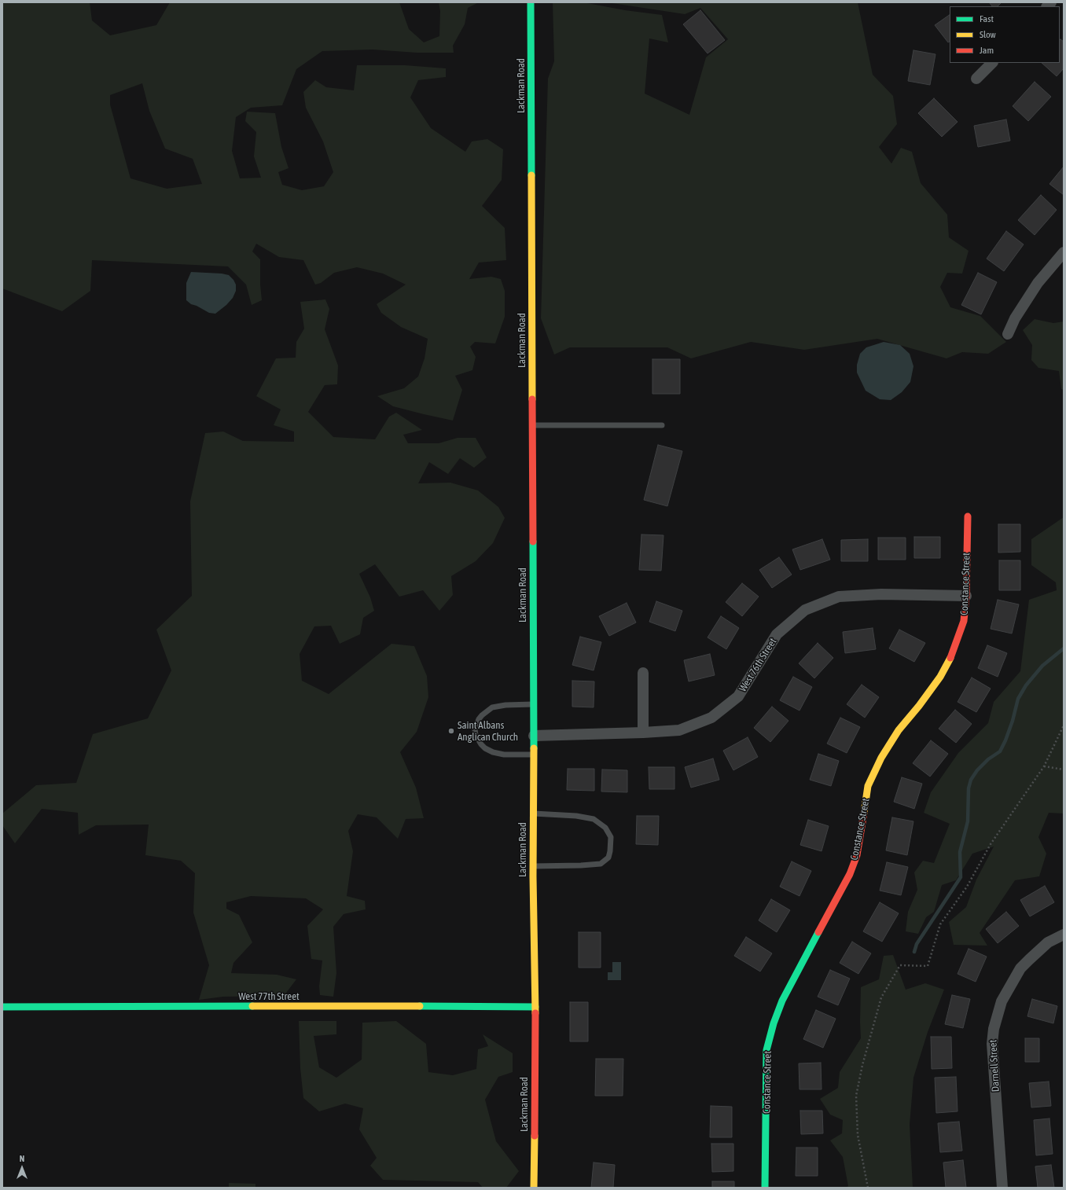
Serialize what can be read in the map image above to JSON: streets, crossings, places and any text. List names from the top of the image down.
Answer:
{
  "streets": {
    "street": [
      "Lackman Road",
      "Constance Street",
      "West 76th Street",
      "West 77th Street",
      "Darnell Street"
    ]
  },
  "crossings": [
    ["Lackman Road", "West 76th Street"],
    ["Lackman Road", "West 77th Street"],
    ["Constance Street", "West 76th Street"]
  ],
  "places": ["Saint Albans Anglican Church"],
  "legend": ["Fast", "Slow", "Jam"],
  "north": "top"
}
